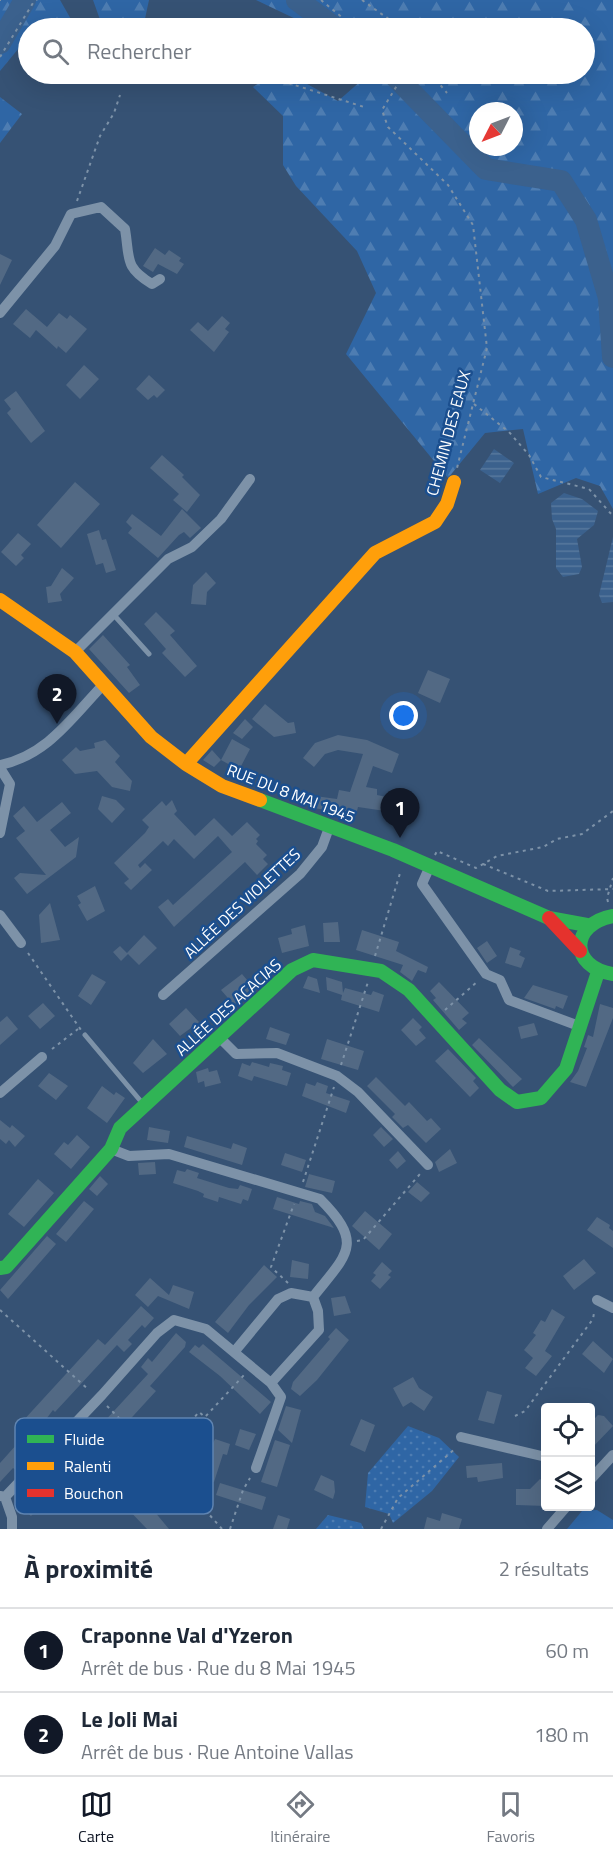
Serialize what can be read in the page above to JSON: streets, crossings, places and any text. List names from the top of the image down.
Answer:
{
  "streets": {
    "street": [
      "CHEMIN DES EAUX",
      "RUE DU 8 MAI 1945",
      "ALLÉE DES VIOLETTES",
      "ALLÉE DES ACACIAS"
    ]
  },
  "crossings": [
    ["CHEMIN DES EAUX", "RUE DU 8 MAI 1945"],
    ["RUE DU 8 MAI 1945", "ALLÉE DES VIOLETTES"],
    ["RUE DU 8 MAI 1945", "ALLÉE DES ACACIAS"]
  ],
  "legend": ["Fluide", "Ralenti", "Bouchon"],
  "north": "bottom left",
  "page": {
    "search": "Rechercher",
    "pins": ["2", "1"],
    "heading": ["À proximité", "2 résultats"],
    "list": [
      {
        "mark": "1",
        "name": "Craponne Val d'Yzeron",
        "note": "Arrêt de bus · Rue du 8 Mai 1945",
        "value": "60 m"
      },
      {
        "mark": "2",
        "name": "Le Joli Mai",
        "note": "Arrêt de bus · Rue Antoine Vallas",
        "value": "180 m"
      }
    ],
    "nav": ["Carte", "Itinéraire", "Favoris"]
  }
}
